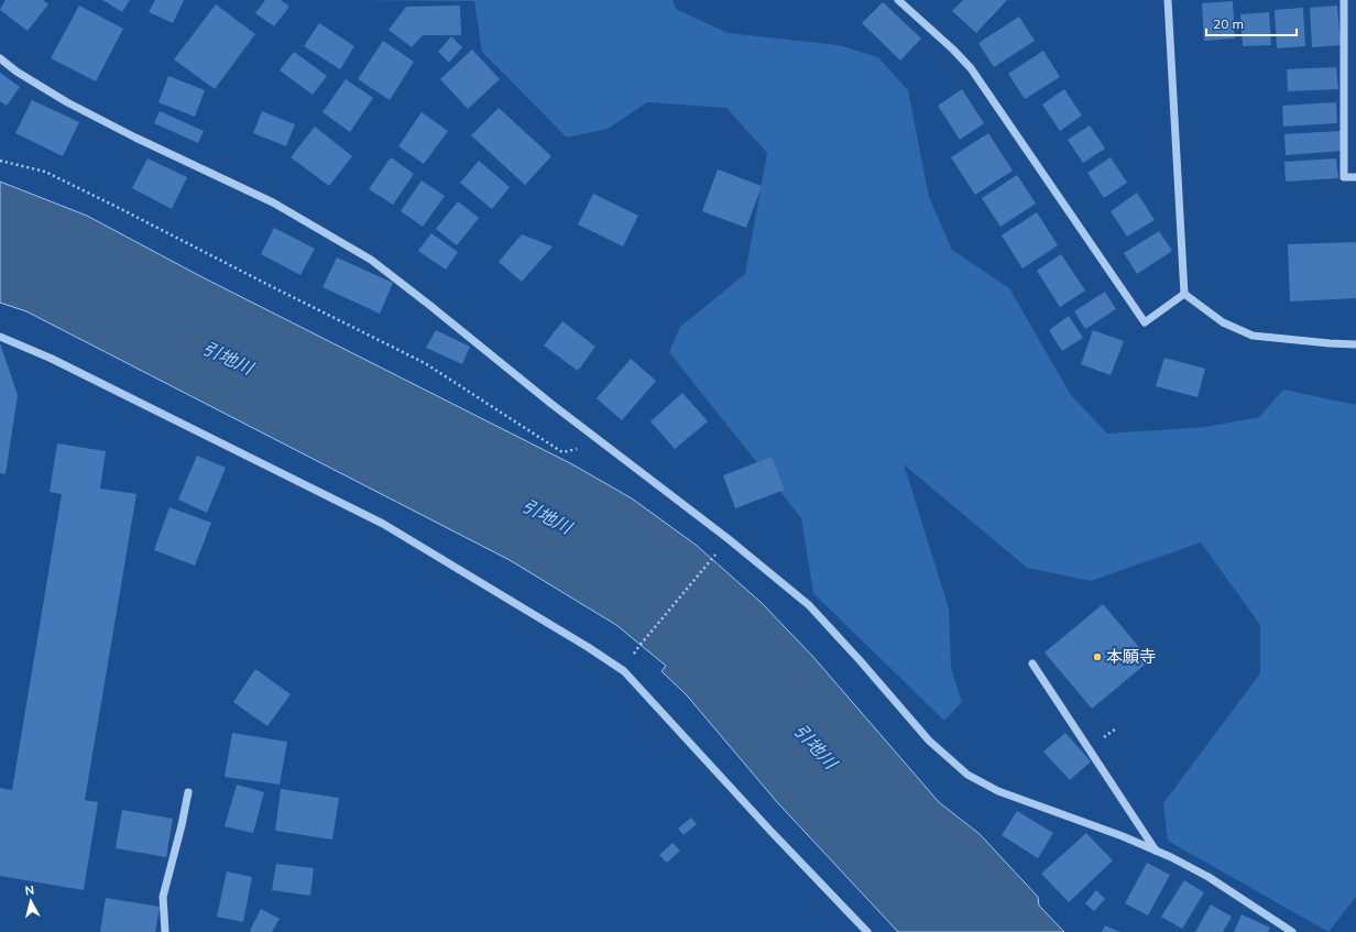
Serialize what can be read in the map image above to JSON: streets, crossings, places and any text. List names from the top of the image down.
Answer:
{
  "water": ["引地川"],
  "places": ["本願寺"],
  "scale_bar": "20 m",
  "north": "top"
}
